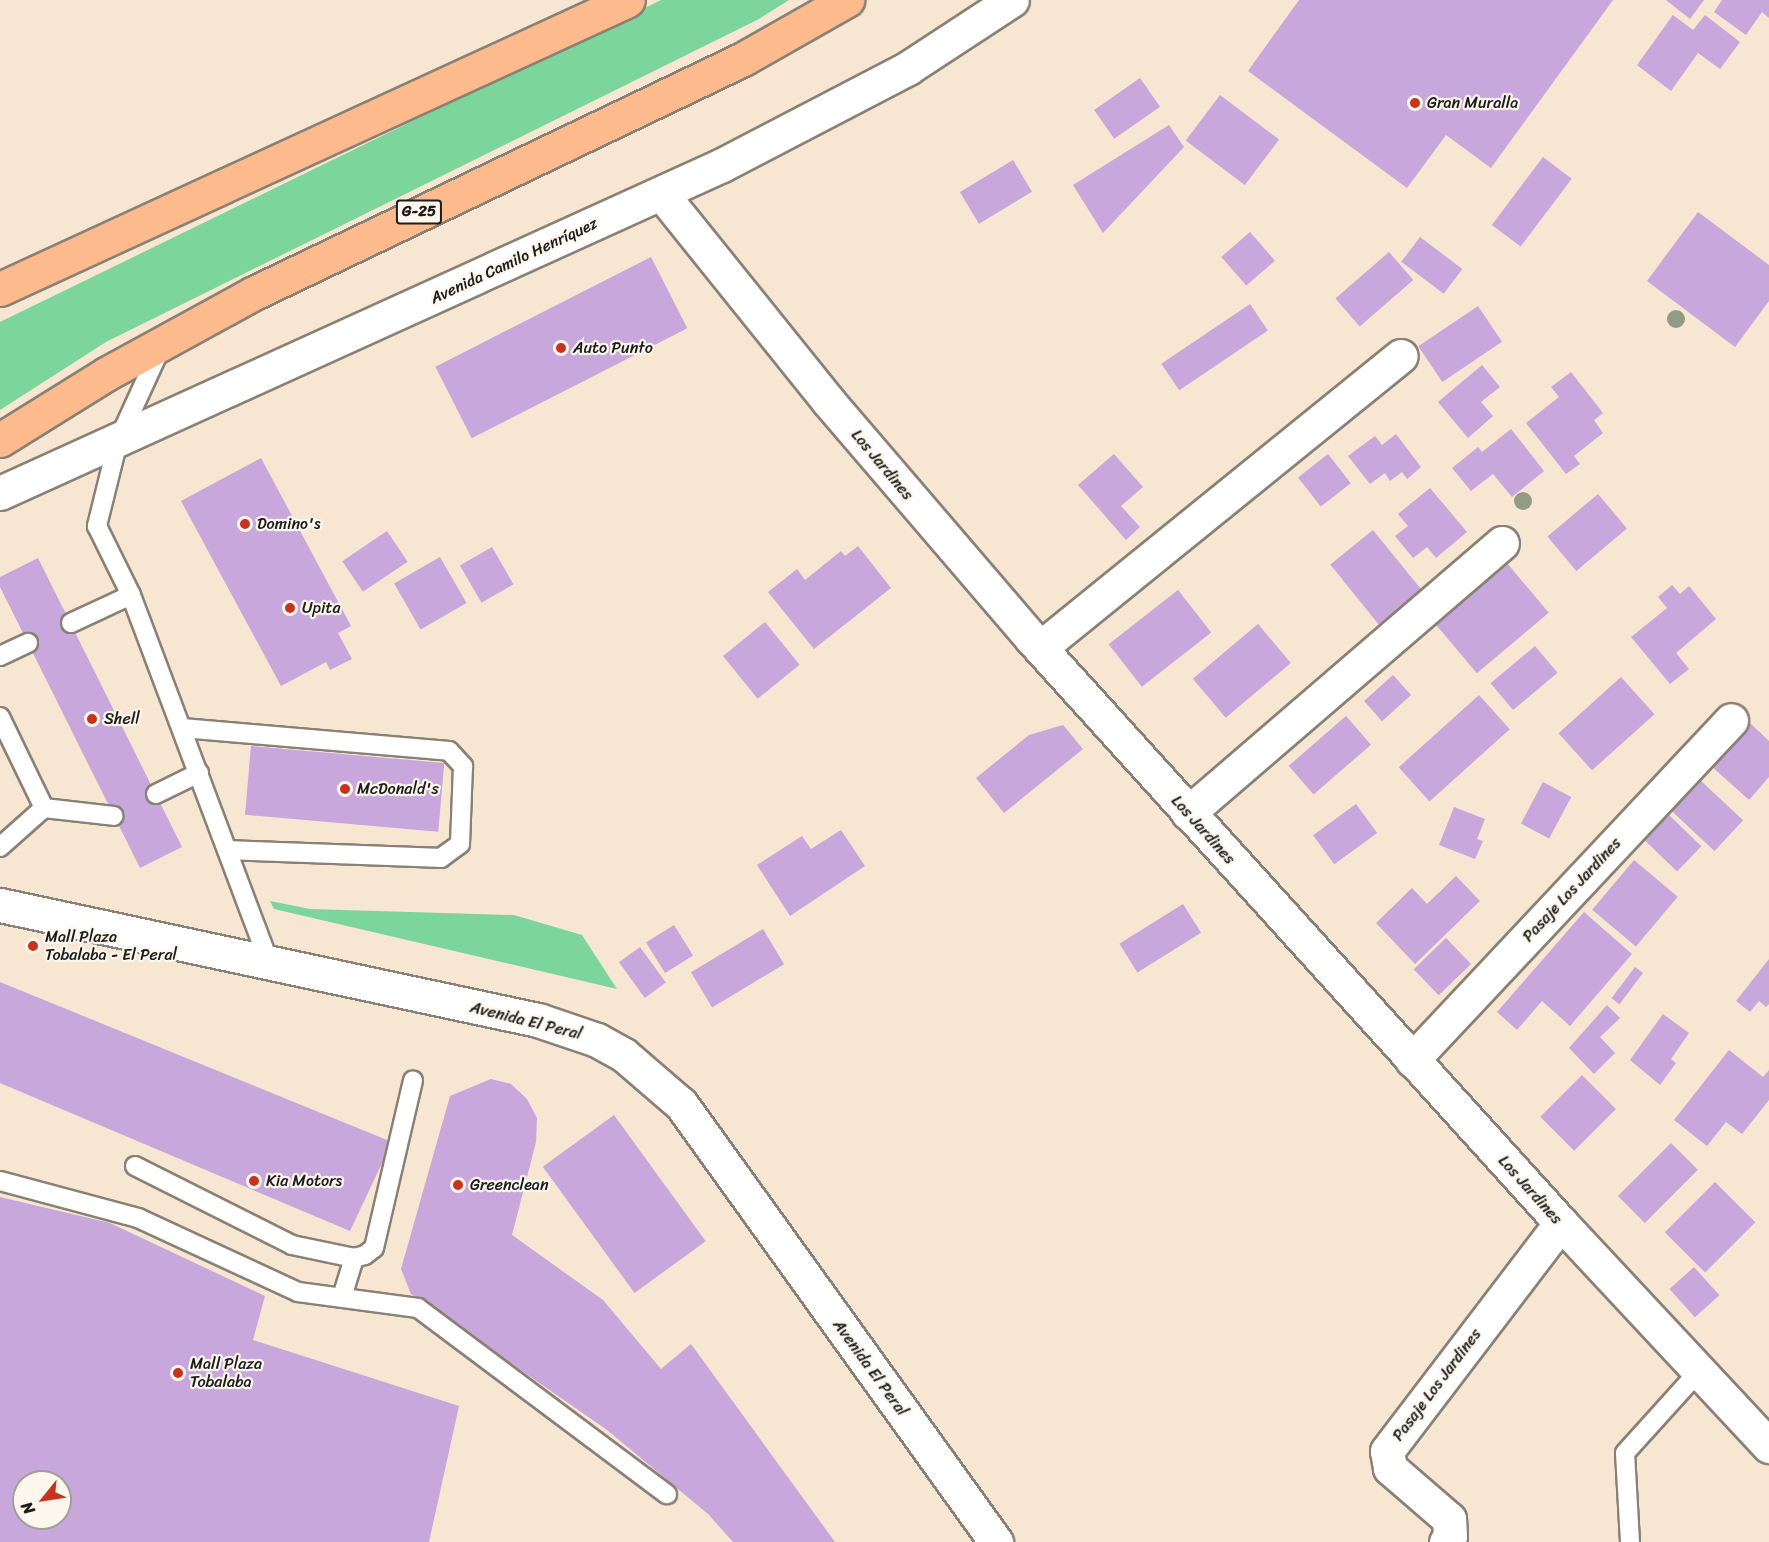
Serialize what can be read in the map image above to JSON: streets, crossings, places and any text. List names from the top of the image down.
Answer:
{
  "streets": {
    "main road": ["G-25"],
    "street": [
      "Avenida Camilo Henríquez",
      "Los Jardines",
      "Pasaje Los Jardines",
      "Avenida El Peral"
    ]
  },
  "crossings": [
    ["Avenida Camilo Henríquez", "Los Jardines"],
    ["Los Jardines", "Pasaje Los Jardines"]
  ],
  "places": [
    "Gran Muralla",
    "Auto Punto",
    "Domino's",
    "Upita",
    "Shell",
    "McDonald's",
    "Mall Plaza Tobalaba - El Peral",
    "Kia Motors",
    "Greenclean",
    "Mall Plaza Tobalaba"
  ],
  "north": "bottom left"
}
